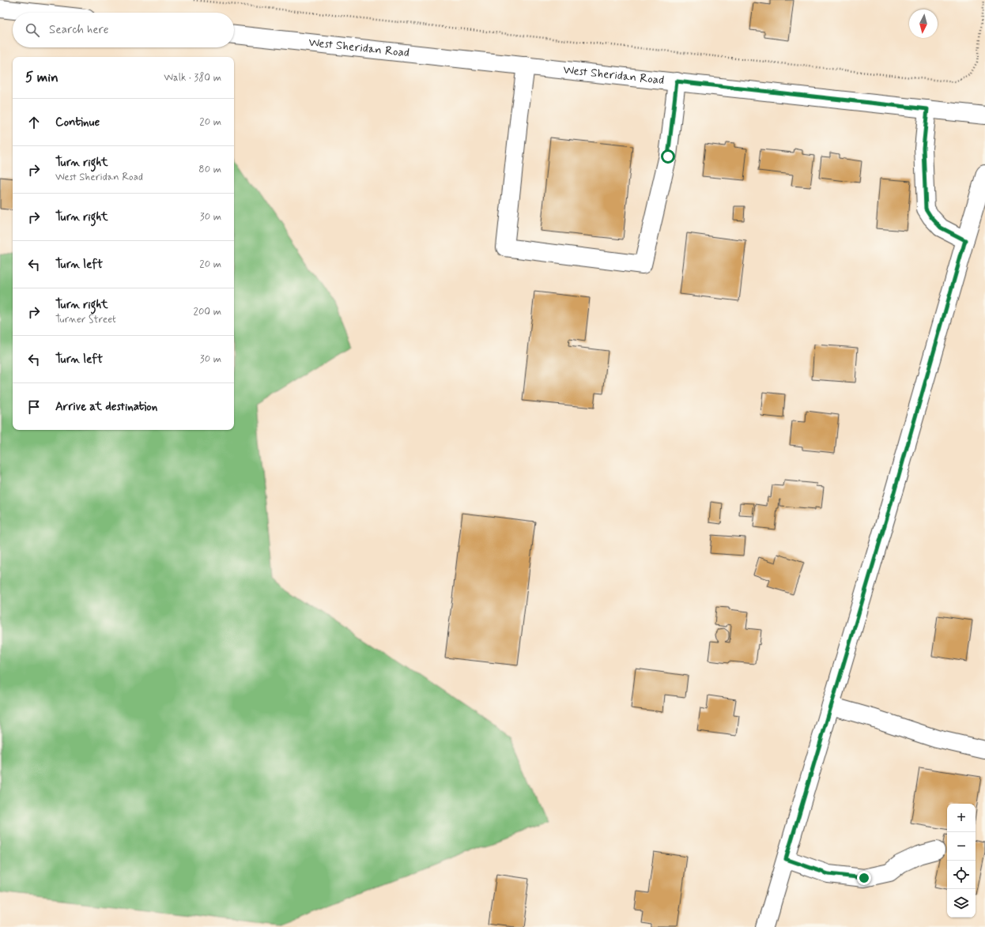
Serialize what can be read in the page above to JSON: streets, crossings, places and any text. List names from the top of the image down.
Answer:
{
  "streets": {
    "street": ["West Sheridan Road"]
  },
  "north": "bottom",
  "page": {
    "search": "Search here",
    "heading": ["5 min", "Walk · 380 m"],
    "list": [
      ["Continue", "20 m"],
      ["Turn right", "West Sheridan Road", "80 m"],
      ["Turn right", "30 m"],
      ["Turn left", "20 m"],
      ["Turn right", "Turner Street", "200 m"],
      ["Turn left", "30 m"],
      "Arrive at destination"
    ],
    "map_buttons": ["+", "−"]
  }
}
